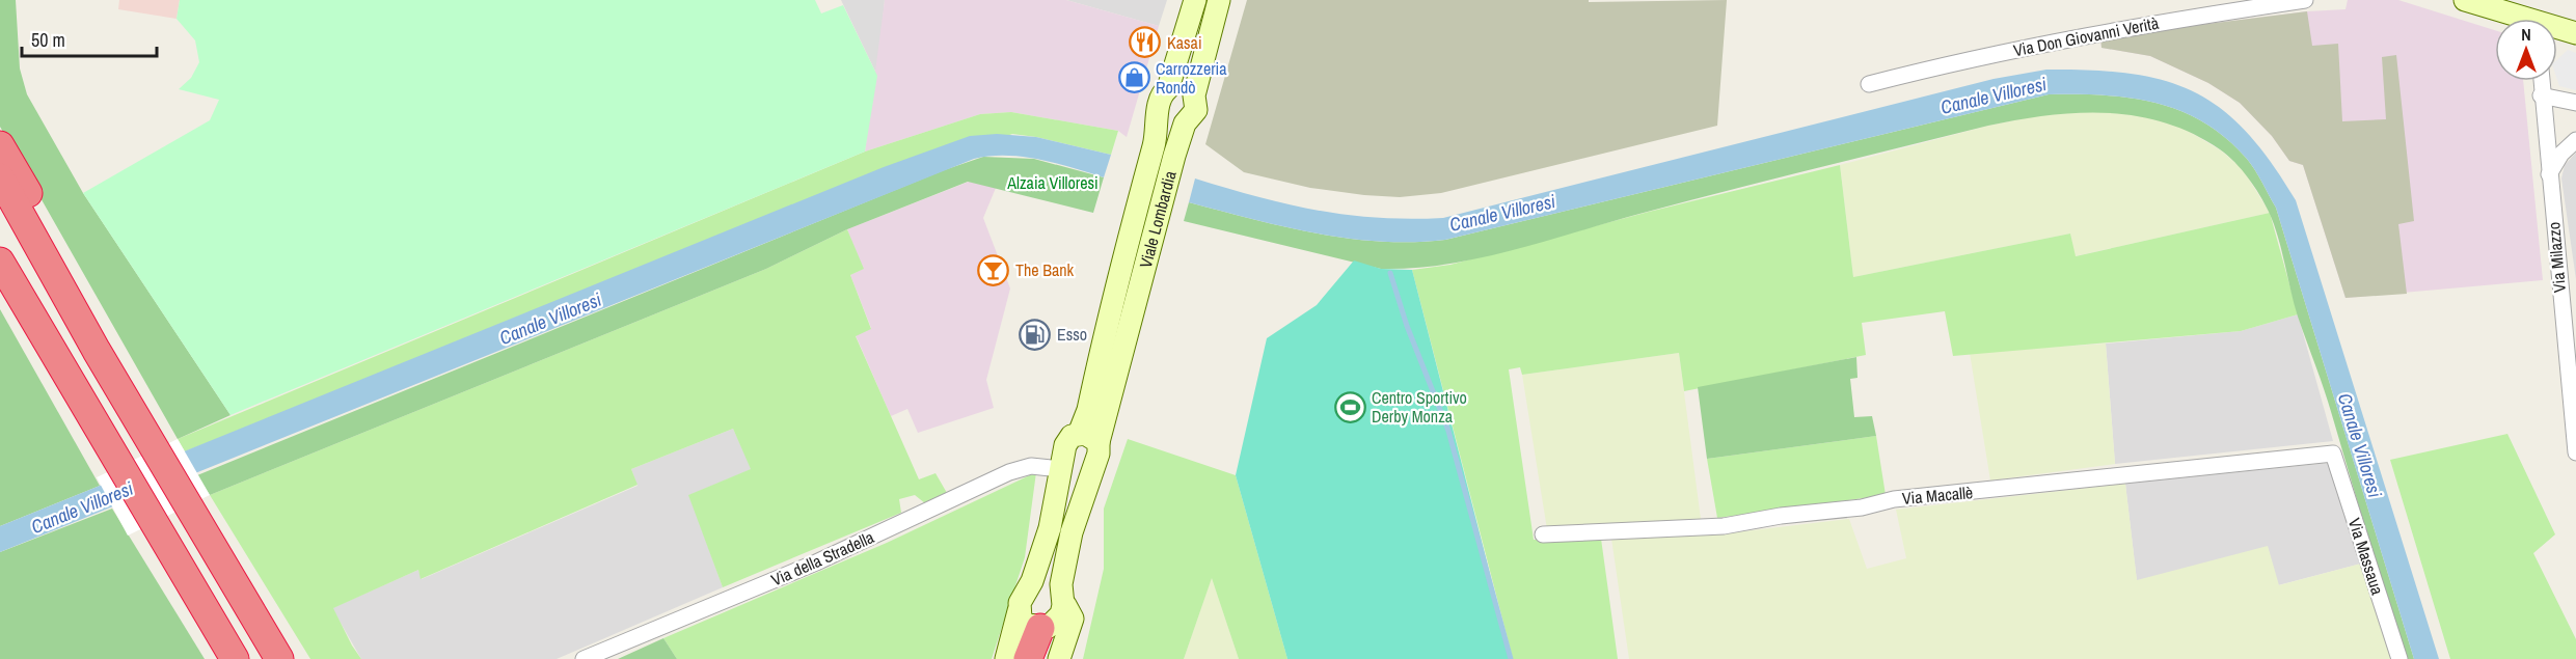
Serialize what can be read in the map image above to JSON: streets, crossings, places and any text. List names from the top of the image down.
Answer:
{
  "streets": {
    "main road": ["Viale Lombardia"],
    "street": [
      "Via Don Giovanni Verità",
      "Via Milazzo",
      "Via Macallè",
      "Via Massaua",
      "Via della Stradella"
    ]
  },
  "crossings": [
    ["Viale Lombardia", "Via della Stradella"],
    ["Via Macallè", "Via Massaua"]
  ],
  "water": ["Canale Villoresi"],
  "parks": ["Alzaia Villoresi"],
  "places": {
    "restaurant": ["Kasai"],
    "shop": ["Carrozzeria Rondò"],
    "bar": ["The Bank"],
    "fuel station": ["Esso"],
    "sports": ["Centro Sportivo Derby Monza"]
  },
  "scale_bar": "50 m",
  "north": "top"
}
